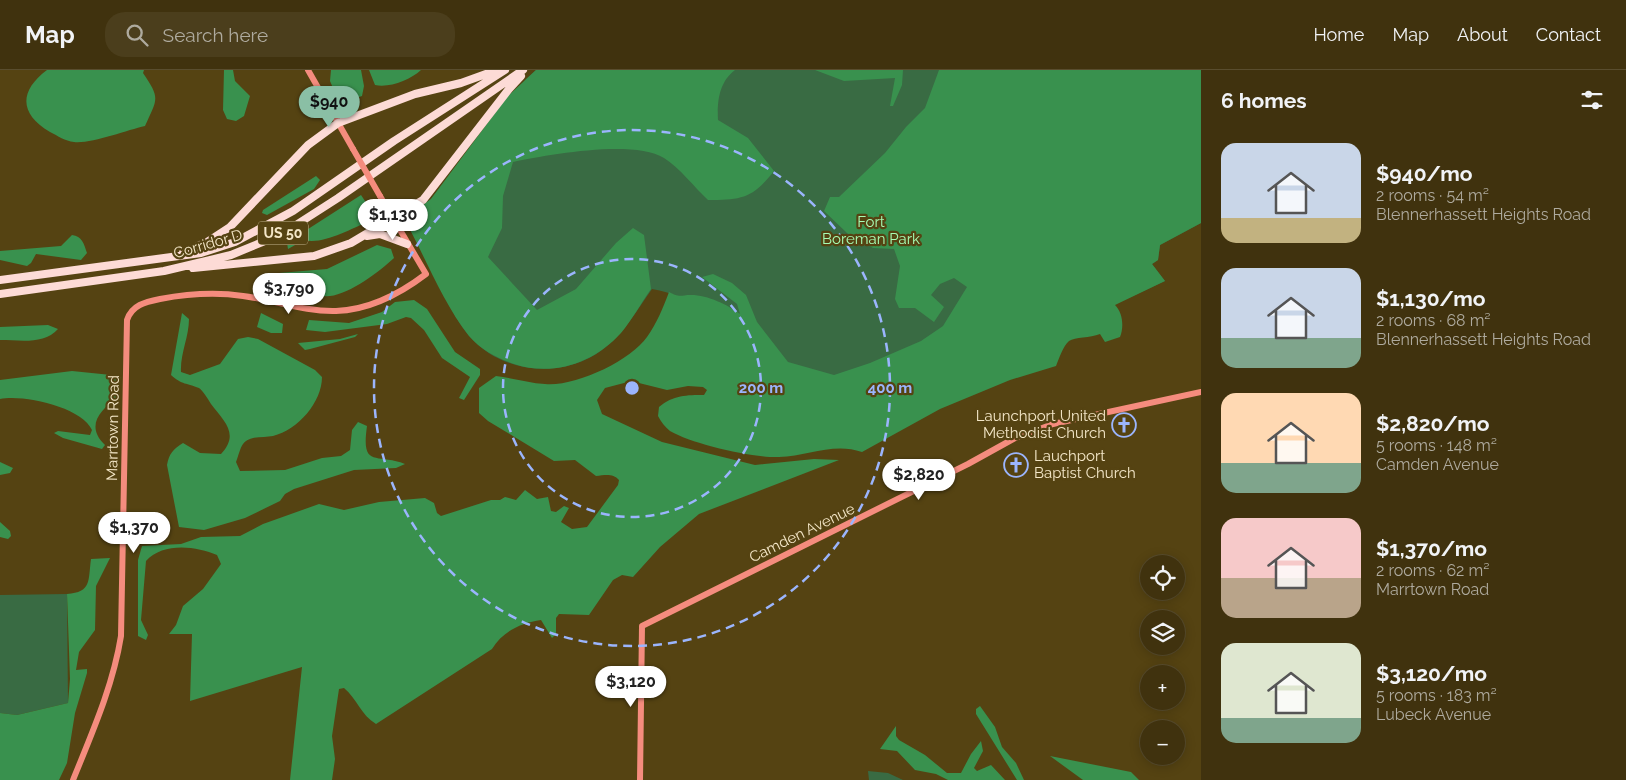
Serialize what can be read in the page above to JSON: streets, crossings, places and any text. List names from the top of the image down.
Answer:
{
  "streets": {
    "highway": ["US 50", "Corridor D"],
    "street": ["Marrtown Road", "Camden Avenue"]
  },
  "parks": ["Fort Boreman Park"],
  "places": {
    "church": ["Launchport United Methodist Church", "Lauchport Baptist Church"]
  },
  "page": {
    "header": "Map",
    "search": "Search here",
    "nav": [
      "Home",
      "Map",
      "About",
      "Contact"
    ],
    "heading": "6 homes",
    "price": [
      "$940",
      "$1,130",
      "$3,790",
      "$2,820",
      "$1,370",
      "$3,120"
    ],
    "list": [
      {
        "name": "$940/mo",
        "note": "2 rooms · 54 m² · Blennerhassett Heights Road"
      },
      {
        "name": "$1,130/mo",
        "note": "2 rooms · 68 m² · Blennerhassett Heights Road"
      },
      {
        "name": "$2,820/mo",
        "note": "5 rooms · 148 m² · Camden Avenue"
      },
      {
        "name": "$1,370/mo",
        "note": "2 rooms · 62 m² · Marrtown Road"
      },
      {
        "name": "$3,120/mo",
        "note": "5 rooms · 183 m² · Lubeck Avenue"
      }
    ],
    "map_buttons": ["+", "−"]
  },
  "rings": ["200 m", "400 m"]
}
